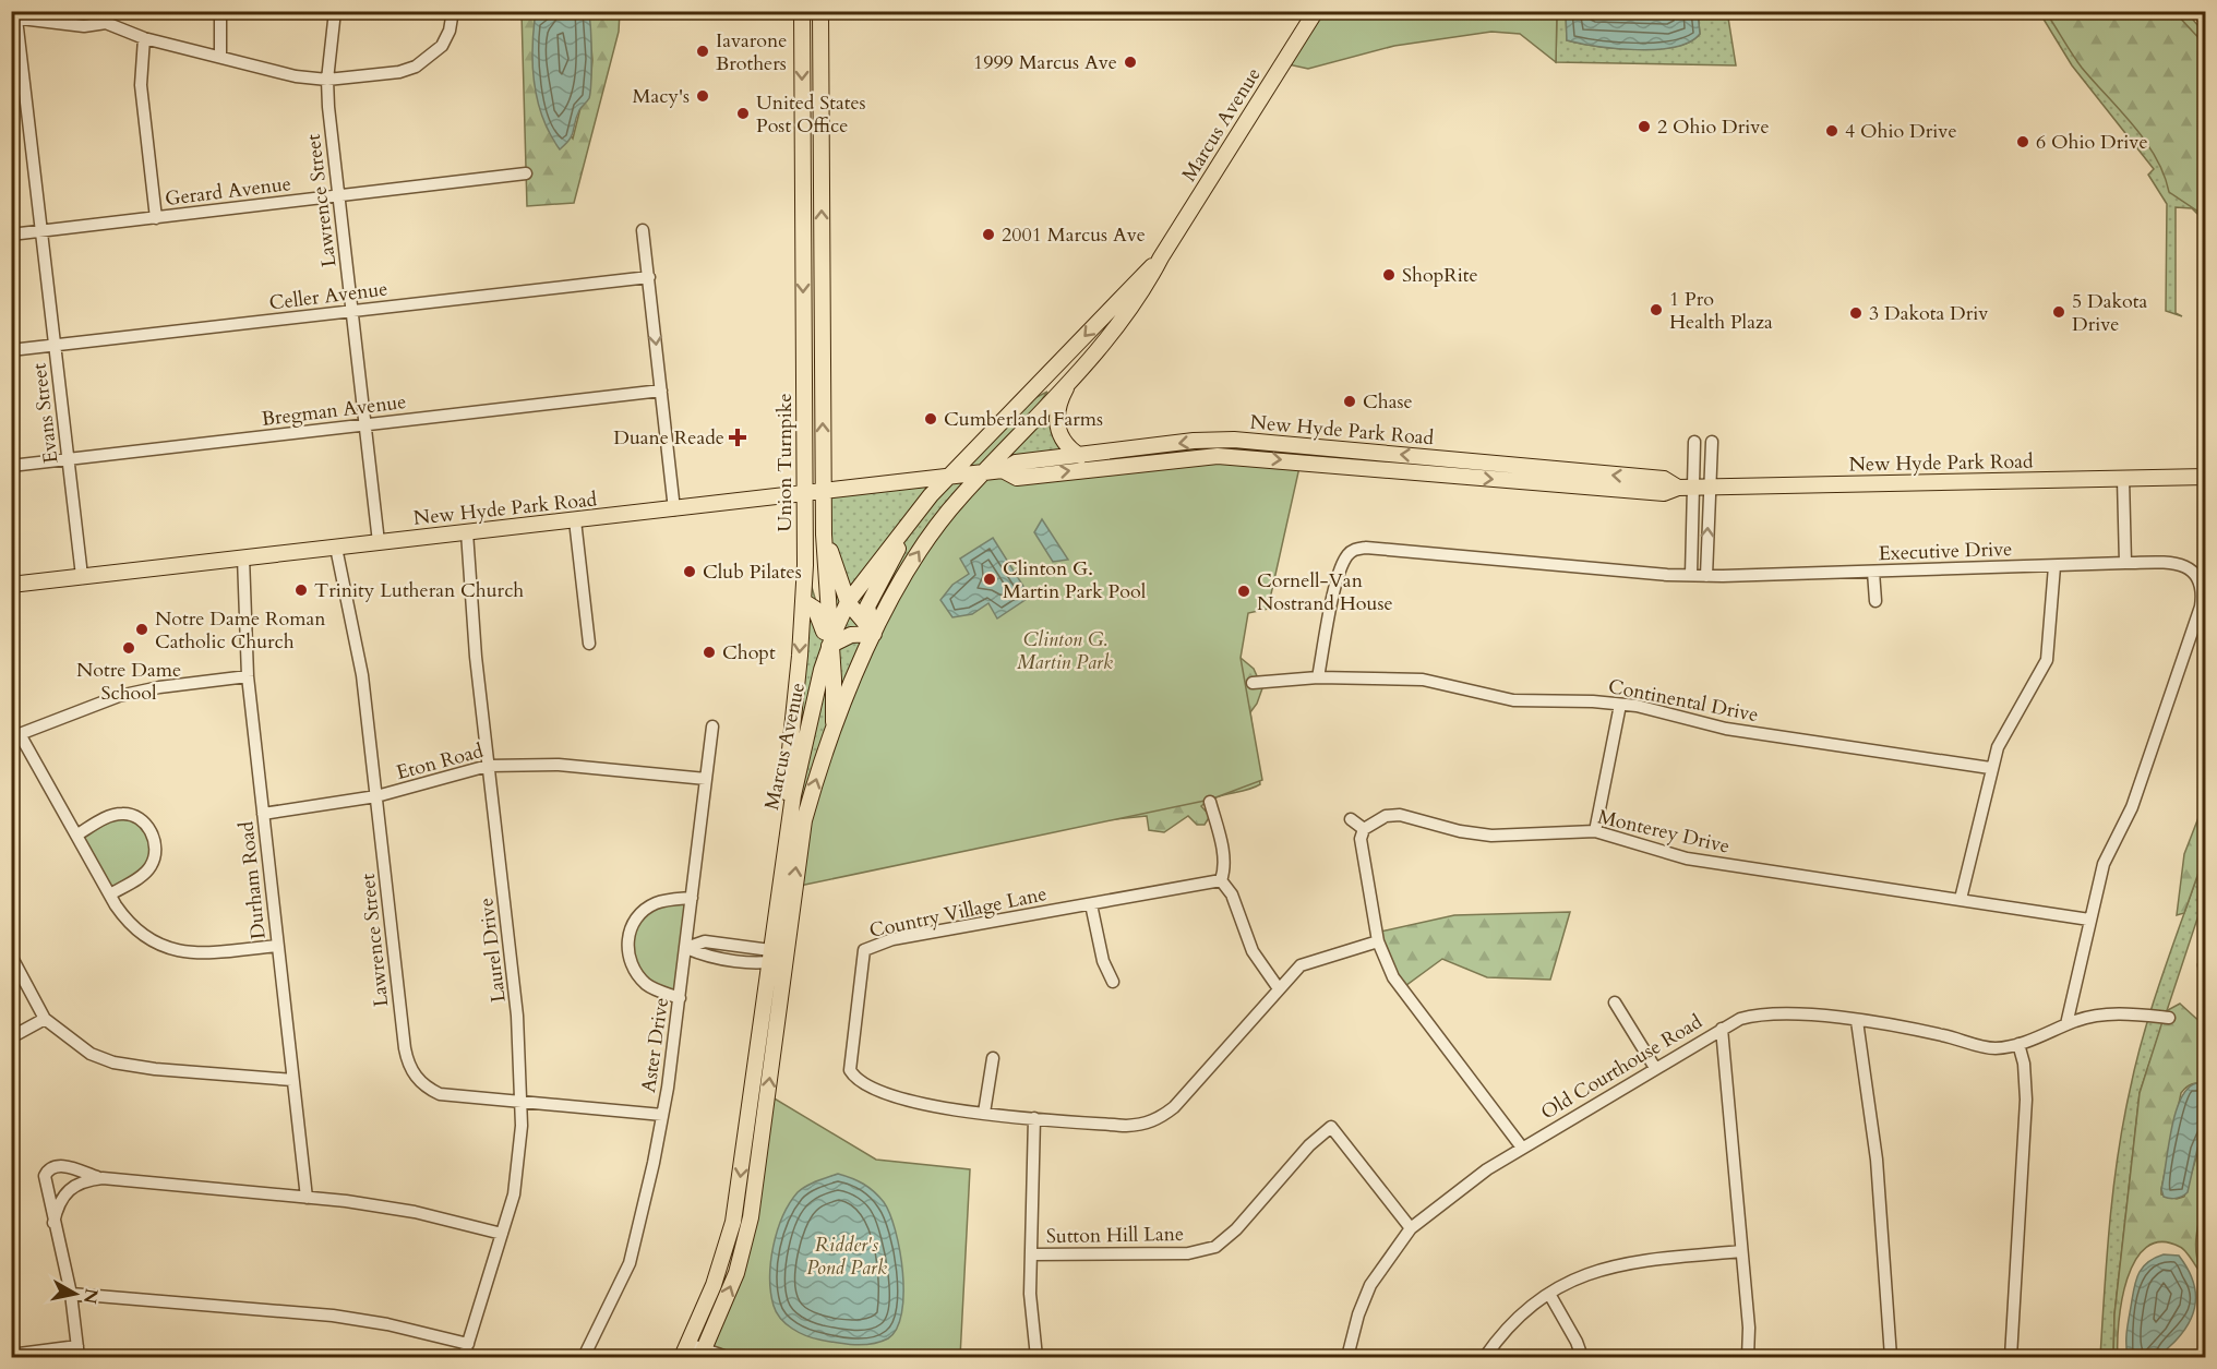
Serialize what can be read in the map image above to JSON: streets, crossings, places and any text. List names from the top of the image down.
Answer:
{
  "streets": {
    "main road": ["Marcus Avenue", "New Hyde Park Road", "Union Turnpike"],
    "street": [
      "Gerard Avenue",
      "Lawrence Street",
      "Celler Avenue",
      "Bregman Avenue",
      "Evans Street",
      "Executive Drive",
      "Continental Drive",
      "Eton Road",
      "Monterey Drive",
      "Durham Road",
      "Country Village Lane",
      "Laurel Drive",
      "Aster Drive",
      "Old Courthouse Road",
      "Sutton Hill Lane"
    ]
  },
  "crossings": [
    ["Marcus Avenue", "New Hyde Park Road"],
    ["Marcus Avenue", "Union Turnpike"],
    ["Gerard Avenue", "Lawrence Street"],
    ["Gerard Avenue", "Evans Street"],
    ["Lawrence Street", "Celler Avenue"],
    ["Lawrence Street", "Bregman Avenue"],
    ["Lawrence Street", "New Hyde Park Road"],
    ["Lawrence Street", "Eton Road"],
    ["Lawrence Street", "Laurel Drive"],
    ["Lawrence Street", "Aster Drive"],
    ["Celler Avenue", "Evans Street"],
    ["Bregman Avenue", "Evans Street"],
    ["Evans Street", "New Hyde Park Road"],
    ["New Hyde Park Road", "Union Turnpike"],
    ["New Hyde Park Road", "Durham Road"],
    ["New Hyde Park Road", "Laurel Drive"],
    ["Executive Drive", "Continental Drive"],
    ["Executive Drive", "Monterey Drive"],
    ["Executive Drive", "Old Courthouse Road"],
    ["Eton Road", "Durham Road"],
    ["Eton Road", "Laurel Drive"],
    ["Eton Road", "Aster Drive"],
    ["Old Courthouse Road", "Sutton Hill Lane"]
  ],
  "parks": ["Clinton G. Martin Park", "Ridder's Pond Park"],
  "places": {
    "other": [
      "Iavarone Brothers",
      "1999 Marcus Ave",
      "Macy's",
      "United States Post Office",
      "2 Ohio Drive",
      "4 Ohio Drive",
      "6 Ohio Drive",
      "2001 Marcus Ave",
      "ShopRite",
      "1 Pro Health Plaza",
      "5 Dakota Drive",
      "3 Dakota Driv",
      "Chase",
      "Cumberland Farms",
      "Club Pilates",
      "Clinton G. Martin Park Pool",
      "Trinity Lutheran Church",
      "Cornell-Van Nostrand House",
      "Notre Dame Roman Catholic Church",
      "Notre Dame School",
      "Chopt"
    ],
    "health": ["Duane Reade"]
  },
  "north": "right"
}
